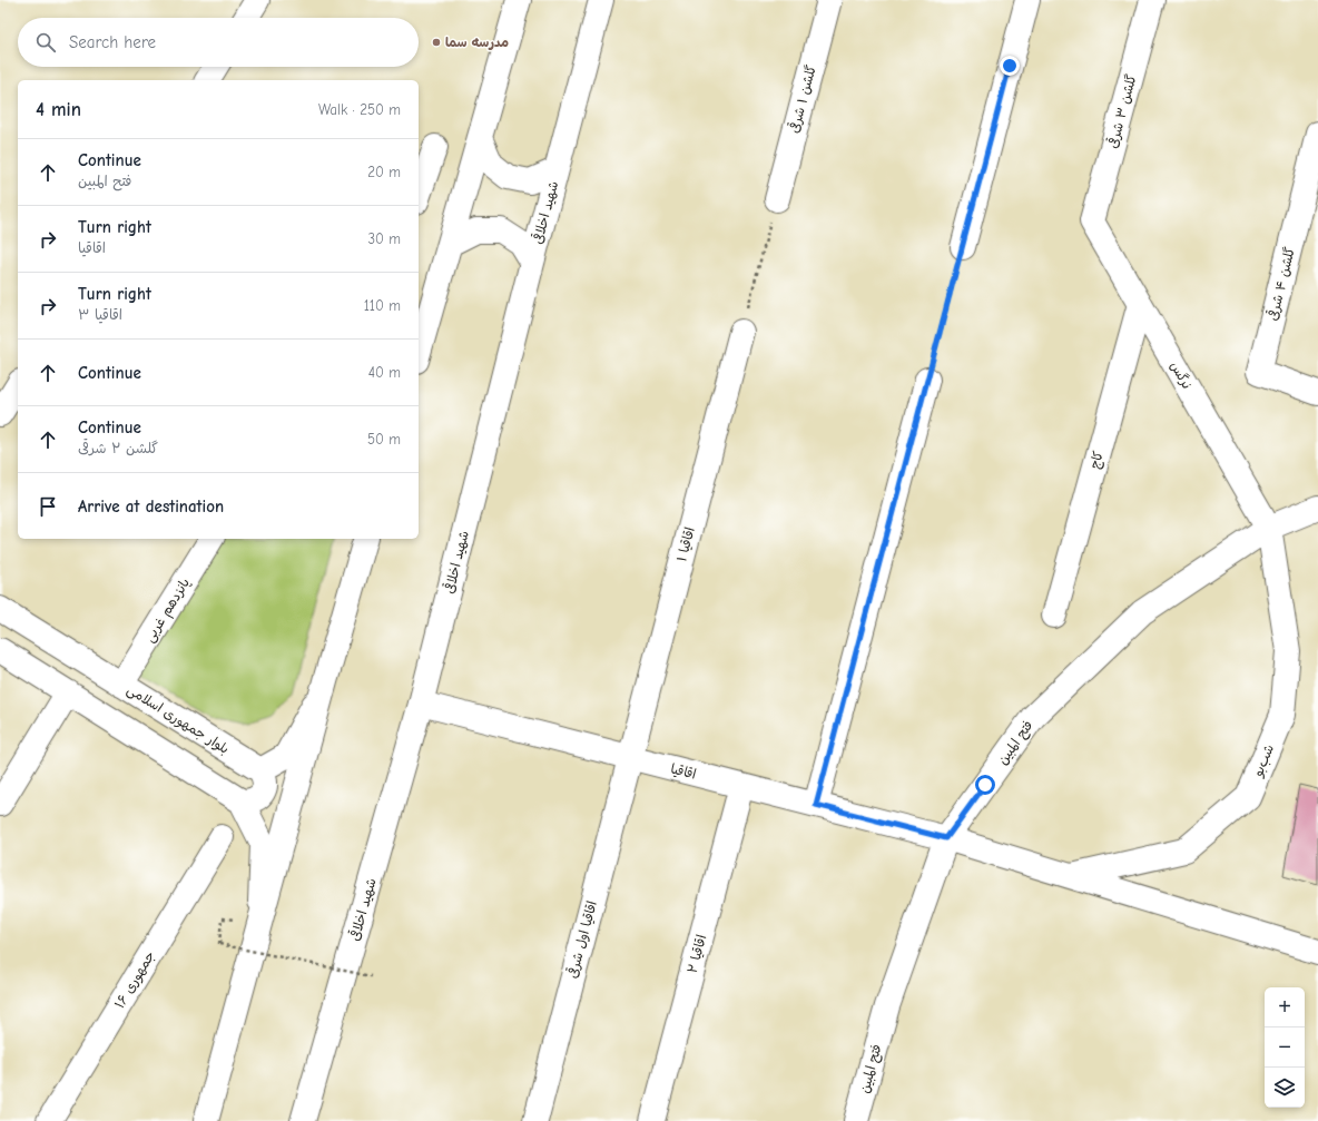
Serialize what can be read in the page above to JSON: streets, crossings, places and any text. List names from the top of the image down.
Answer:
{
  "streets": {
    "street": [
      "گلشن ۱ شرقی",
      "گلشن ۳ شرقی",
      "شهید اخلاقی",
      "گلشن ۴ شرقی",
      "نرگس",
      "کاج",
      "اقاقیا ۱",
      "پانزدهم غربی",
      "بلوار جمهوری اسلامی",
      "فتح المبین",
      "شب‌بو",
      "اقاقیا",
      "اقاقیا اول شرقی",
      "اقاقیا ۲",
      "جمهوری ۱۶"
    ]
  },
  "crossings": [
    ["گلشن ۳ شرقی", "نرگس"],
    ["شهید اخلاقی", "اقاقیا"],
    ["نرگس", "کاج"],
    ["نرگس", "فتح المبین"],
    ["نرگس", "شب‌بو"],
    ["اقاقیا ۱", "اقاقیا"],
    ["اقاقیا ۱", "اقاقیا اول شرقی"],
    ["پانزدهم غربی", "بلوار جمهوری اسلامی"],
    ["فتح المبین", "شب‌بو"],
    ["فتح المبین", "اقاقیا"],
    ["شب‌بو", "اقاقیا"],
    ["اقاقیا", "اقاقیا اول شرقی"],
    ["اقاقیا", "اقاقیا ۲"]
  ],
  "places": ["مدرسه سما"],
  "page": {
    "search": "Search here",
    "heading": ["4 min", "Walk · 250 m"],
    "list": [
      ["Continue", "فتح المبین", "20 m"],
      ["Turn right", "اقاقیا", "30 m"],
      ["Turn right", "اقاقیا ۳", "110 m"],
      ["Continue", "40 m"],
      ["Continue", "گلشن ۲ شرقی", "50 m"],
      "Arrive at destination"
    ],
    "map_buttons": ["+", "−"]
  }
}
